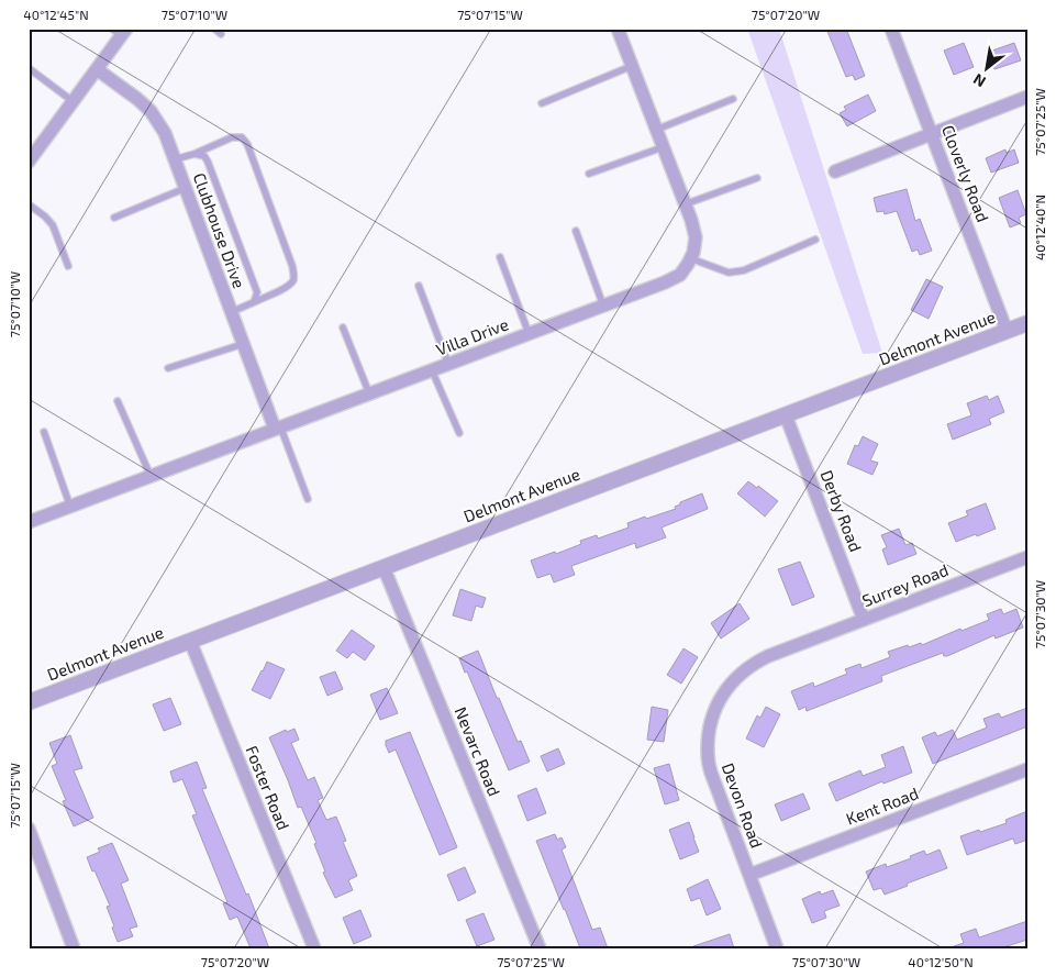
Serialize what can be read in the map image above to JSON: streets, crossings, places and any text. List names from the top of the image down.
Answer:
{
  "streets": {
    "street": [
      "Cloverly Road",
      "Clubhouse Drive",
      "Villa Drive",
      "Delmont Avenue",
      "Derby Road",
      "Surrey Road",
      "Nevarc Road",
      "Foster Road",
      "Devon Road",
      "Kent Road"
    ]
  },
  "crossings": [
    ["Cloverly Road", "Delmont Avenue"],
    ["Clubhouse Drive", "Villa Drive"],
    ["Delmont Avenue", "Derby Road"],
    ["Delmont Avenue", "Nevarc Road"],
    ["Delmont Avenue", "Foster Road"],
    ["Derby Road", "Surrey Road"],
    ["Surrey Road", "Devon Road"],
    ["Devon Road", "Kent Road"]
  ],
  "north": "bottom left",
  "coordinates": [
    "40°12'45\"N",
    "75°07'10\"W",
    "75°07'15\"W",
    "75°07'20\"W",
    "75°07'25\"W",
    "40°12'40\"N",
    "75°07'30\"W",
    "40°12'50\"N"
  ]
}
